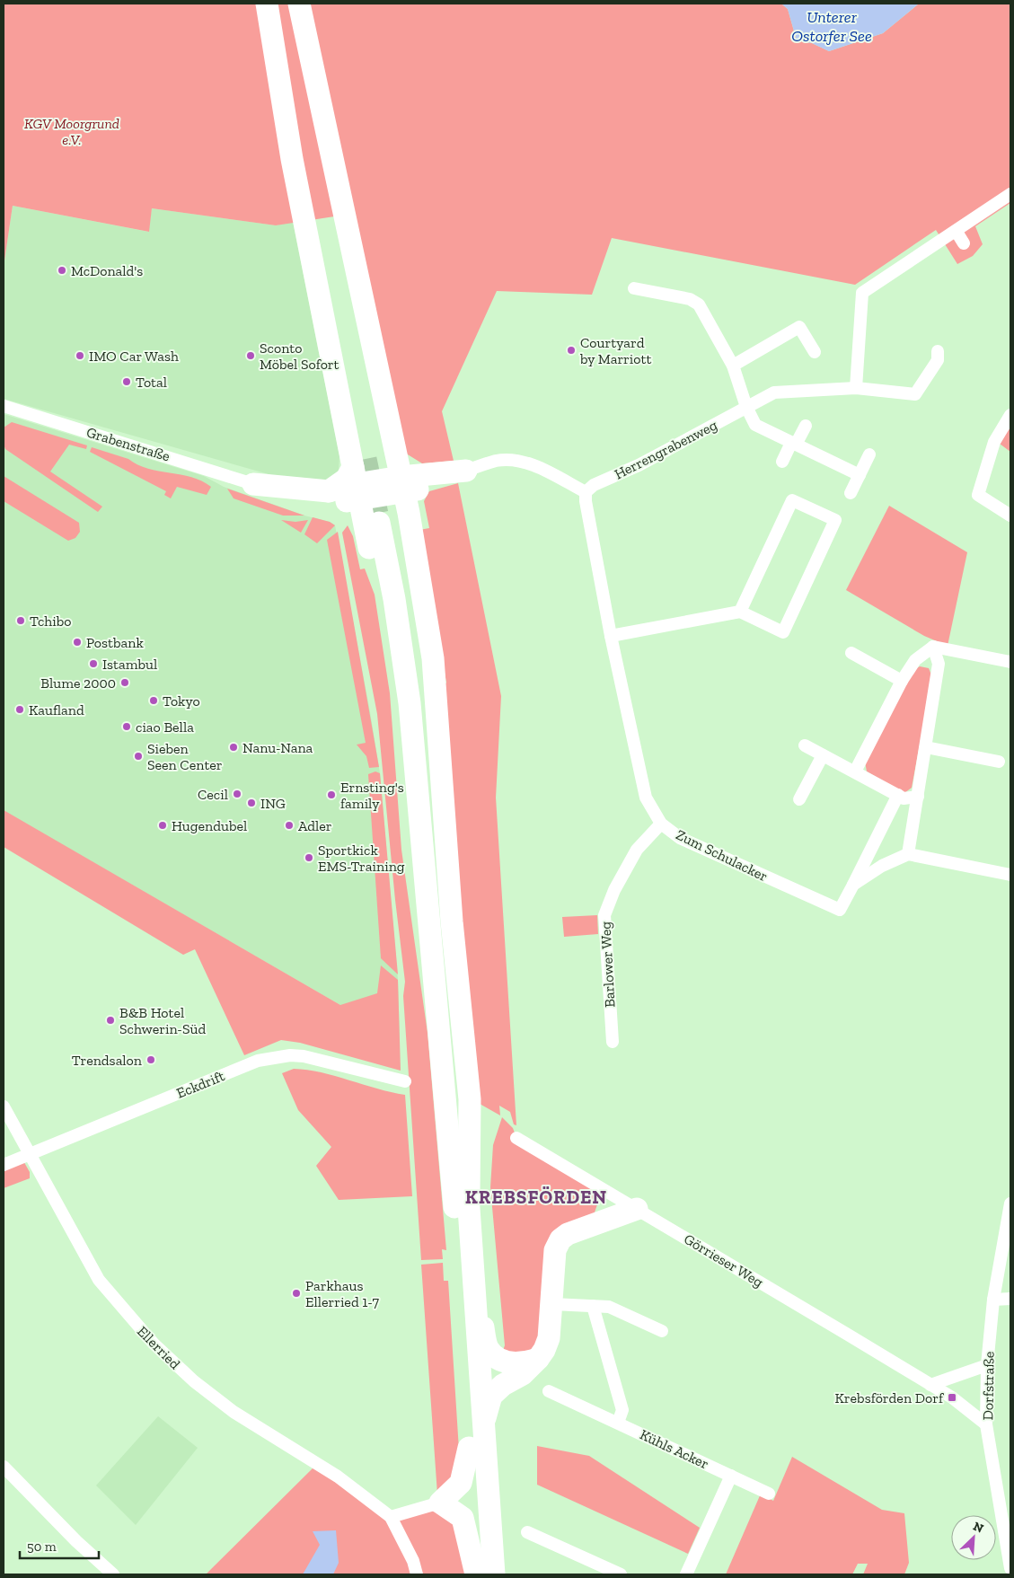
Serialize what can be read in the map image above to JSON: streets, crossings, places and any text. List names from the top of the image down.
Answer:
{
  "streets": {
    "street": [
      "Grabenstraße",
      "Herrengrabenweg",
      "Zum Schulacker",
      "Barlower Weg",
      "Eckdrift",
      "Görrieser Weg",
      "Ellerried",
      "Dorfstraße",
      "Kühls Acker"
    ]
  },
  "crossings": [
    ["Herrengrabenweg", "Zum Schulacker"],
    ["Zum Schulacker", "Barlower Weg"],
    ["Eckdrift", "Ellerried"],
    ["Görrieser Weg", "Dorfstraße"]
  ],
  "districts": ["KREBSFÖRDEN"],
  "water": ["Unterer Ostorfer See"],
  "parks": ["KGV Moorgrund e.V."],
  "places": {
    "other": [
      "McDonald's",
      "Courtyard by Marriott",
      "IMO Car Wash",
      "Sconto Möbel Sofort",
      "Total",
      "Tchibo",
      "Postbank",
      "Istambul",
      "Blume 2000",
      "Tokyo",
      "Kaufland",
      "ciao Bella",
      "Nanu-Nana",
      "Sieben Seen Center",
      "Cecil",
      "Ernsting's family",
      "ING",
      "Hugendubel",
      "Adler",
      "Sportkick EMS-Training",
      "B&B Hotel Schwerin-Süd",
      "Trendsalon",
      "Parkhaus Ellerried 1-7"
    ],
    "transit": ["Krebsförden Dorf"]
  },
  "scale_bar": "50 m",
  "north": "top right"
}
